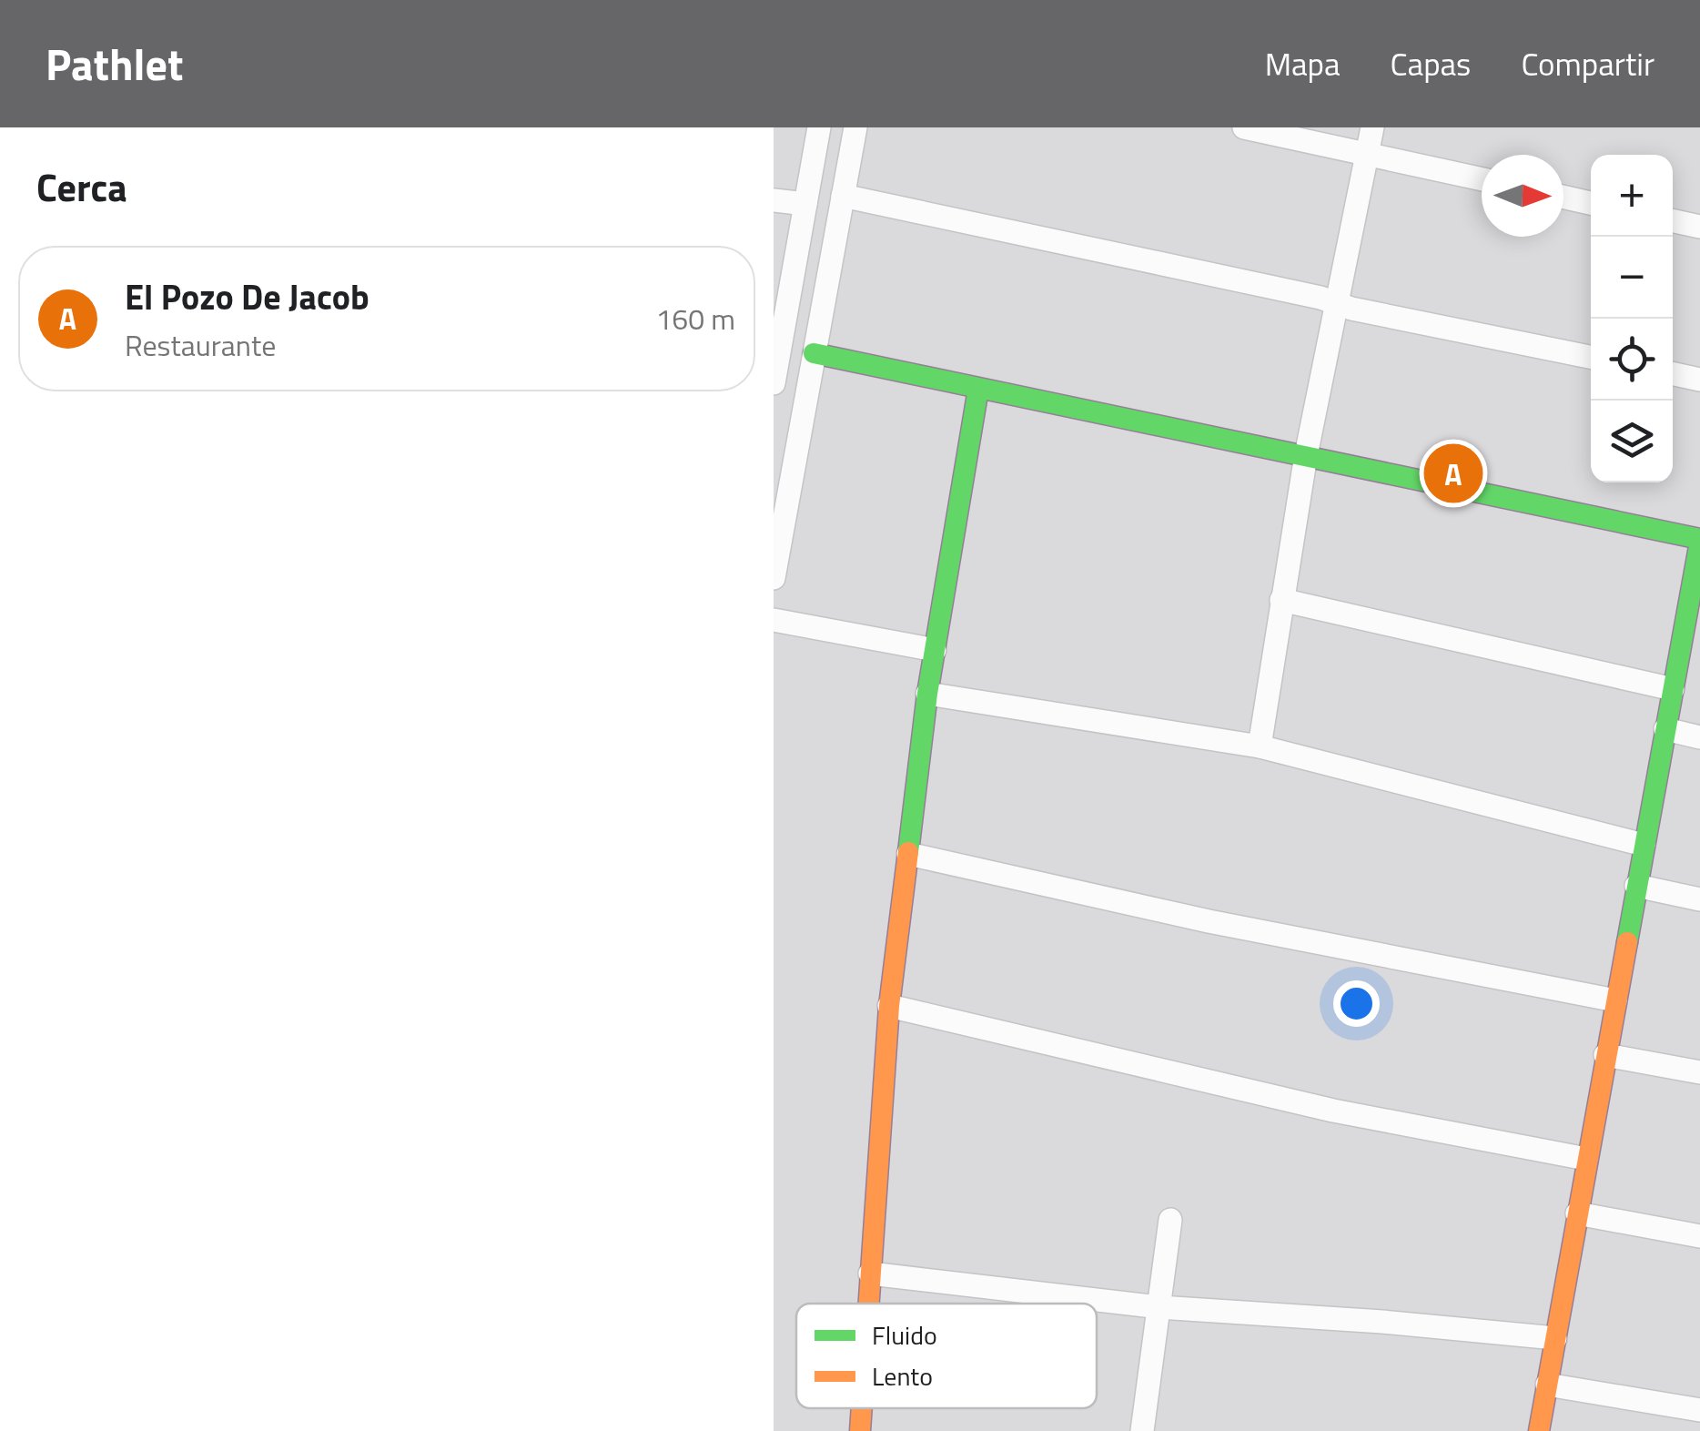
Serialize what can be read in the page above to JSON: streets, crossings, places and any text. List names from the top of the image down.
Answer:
{
  "legend": ["Fluido", "Lento"],
  "north": "right",
  "page": {
    "header": "Pathlet",
    "nav": ["Mapa", "Capas", "Compartir"],
    "heading": "Cerca",
    "map_buttons": ["+", "−"],
    "list": [
      {
        "mark": "A",
        "name": "El Pozo De Jacob",
        "note": "Restaurante",
        "value": "160 m"
      }
    ],
    "pins": "A"
  }
}
